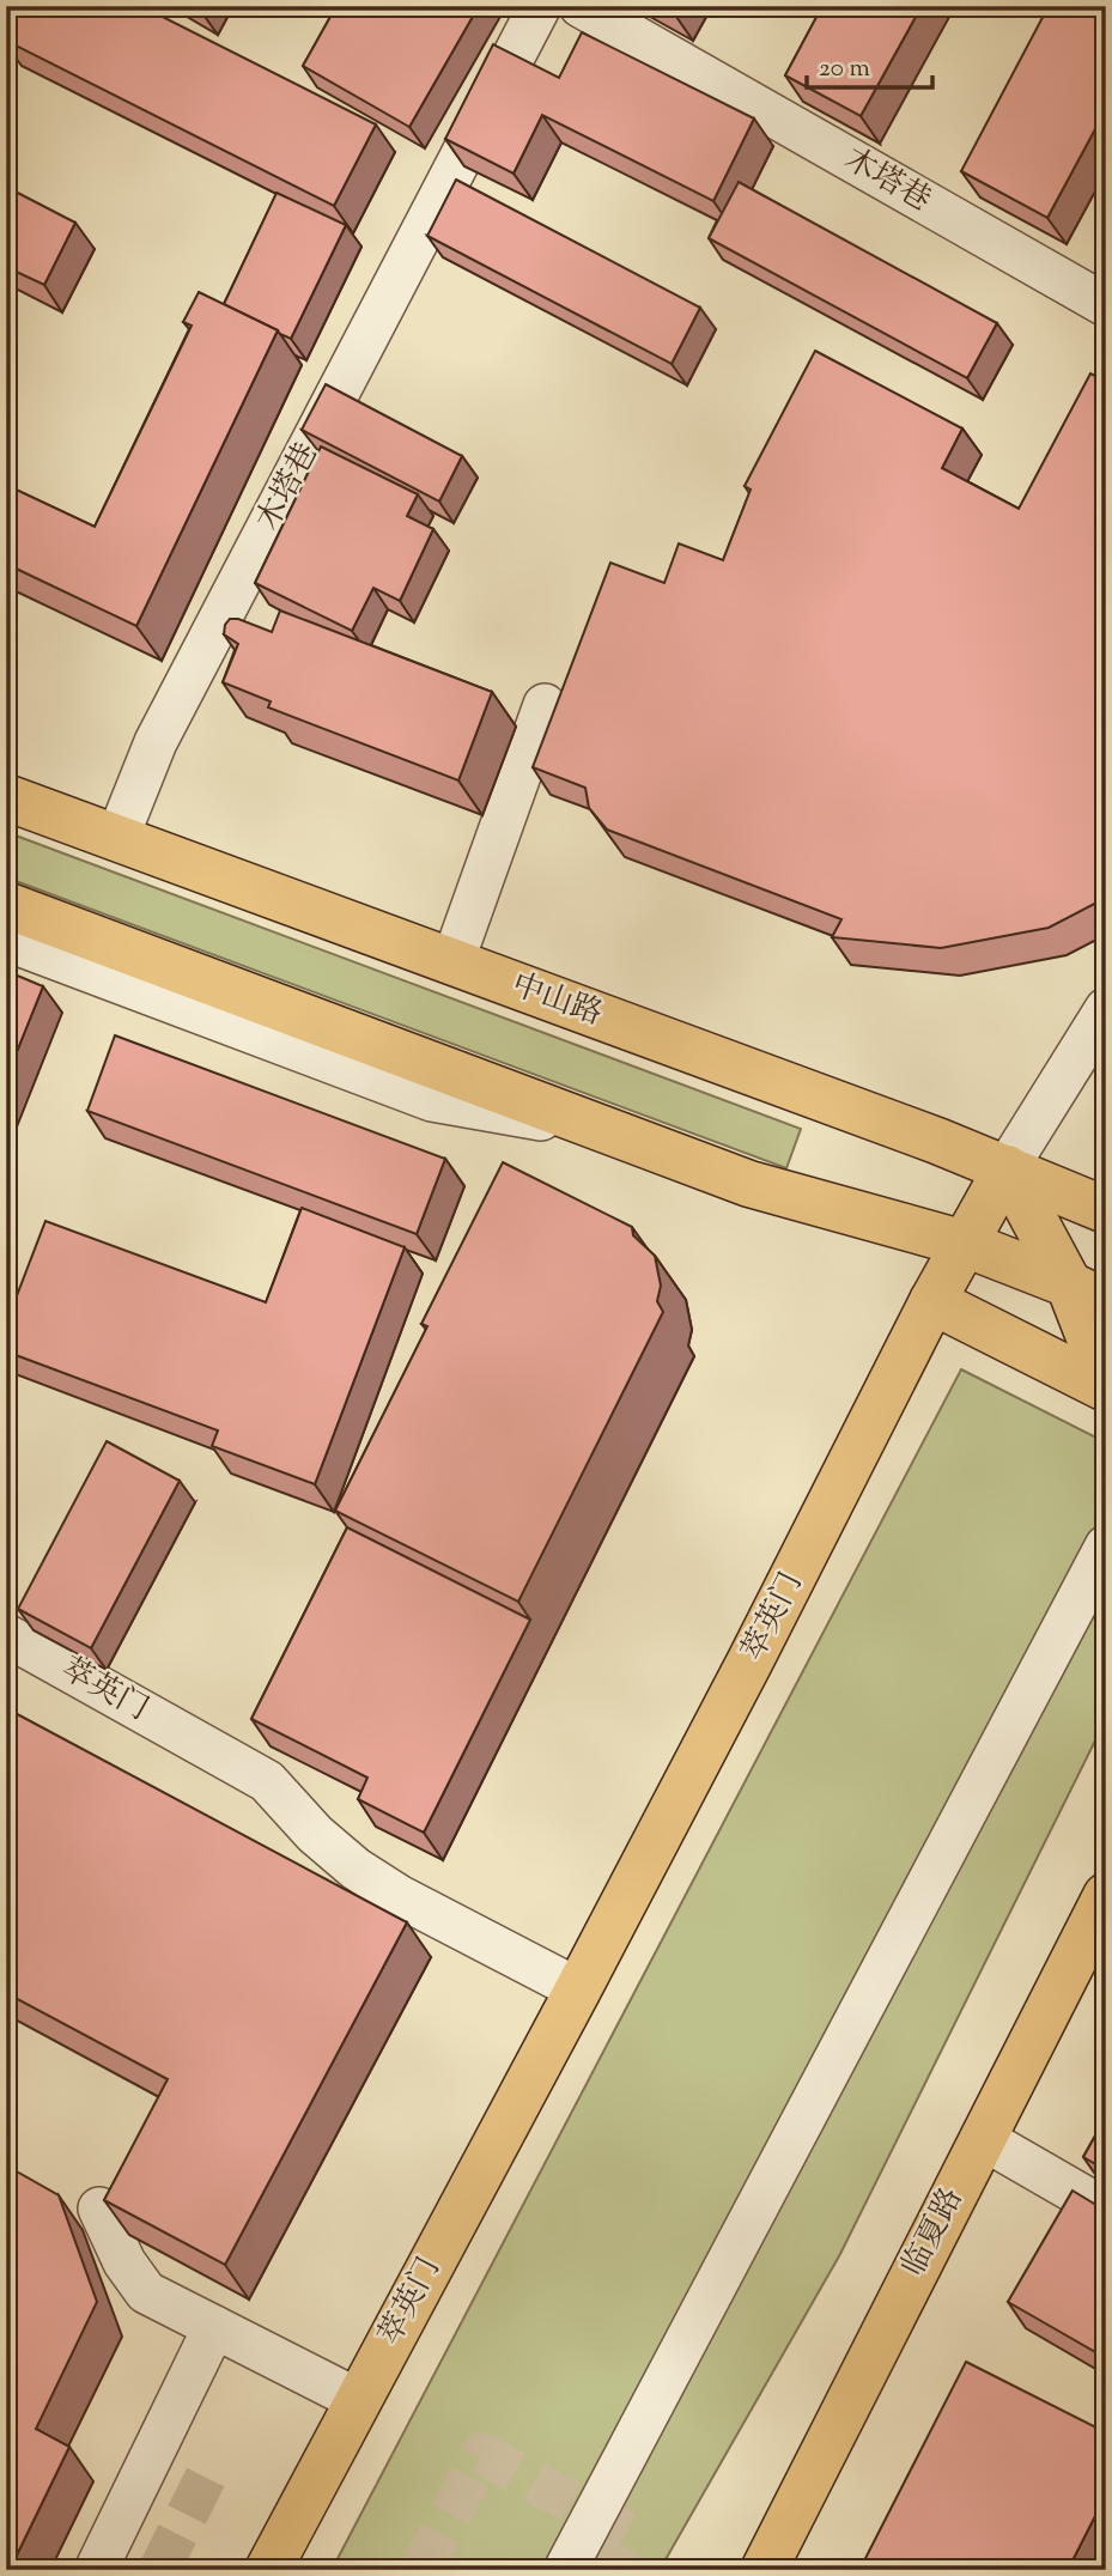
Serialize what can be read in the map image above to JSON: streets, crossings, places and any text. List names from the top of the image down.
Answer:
{
  "streets": {
    "main road": ["中山路", "萃英门", "临夏路"],
    "street": ["木塔巷"]
  },
  "crossings": [
    ["木塔巷", "中山路"],
    ["中山路", "萃英门"]
  ],
  "scale_bar": "20 m"
}
